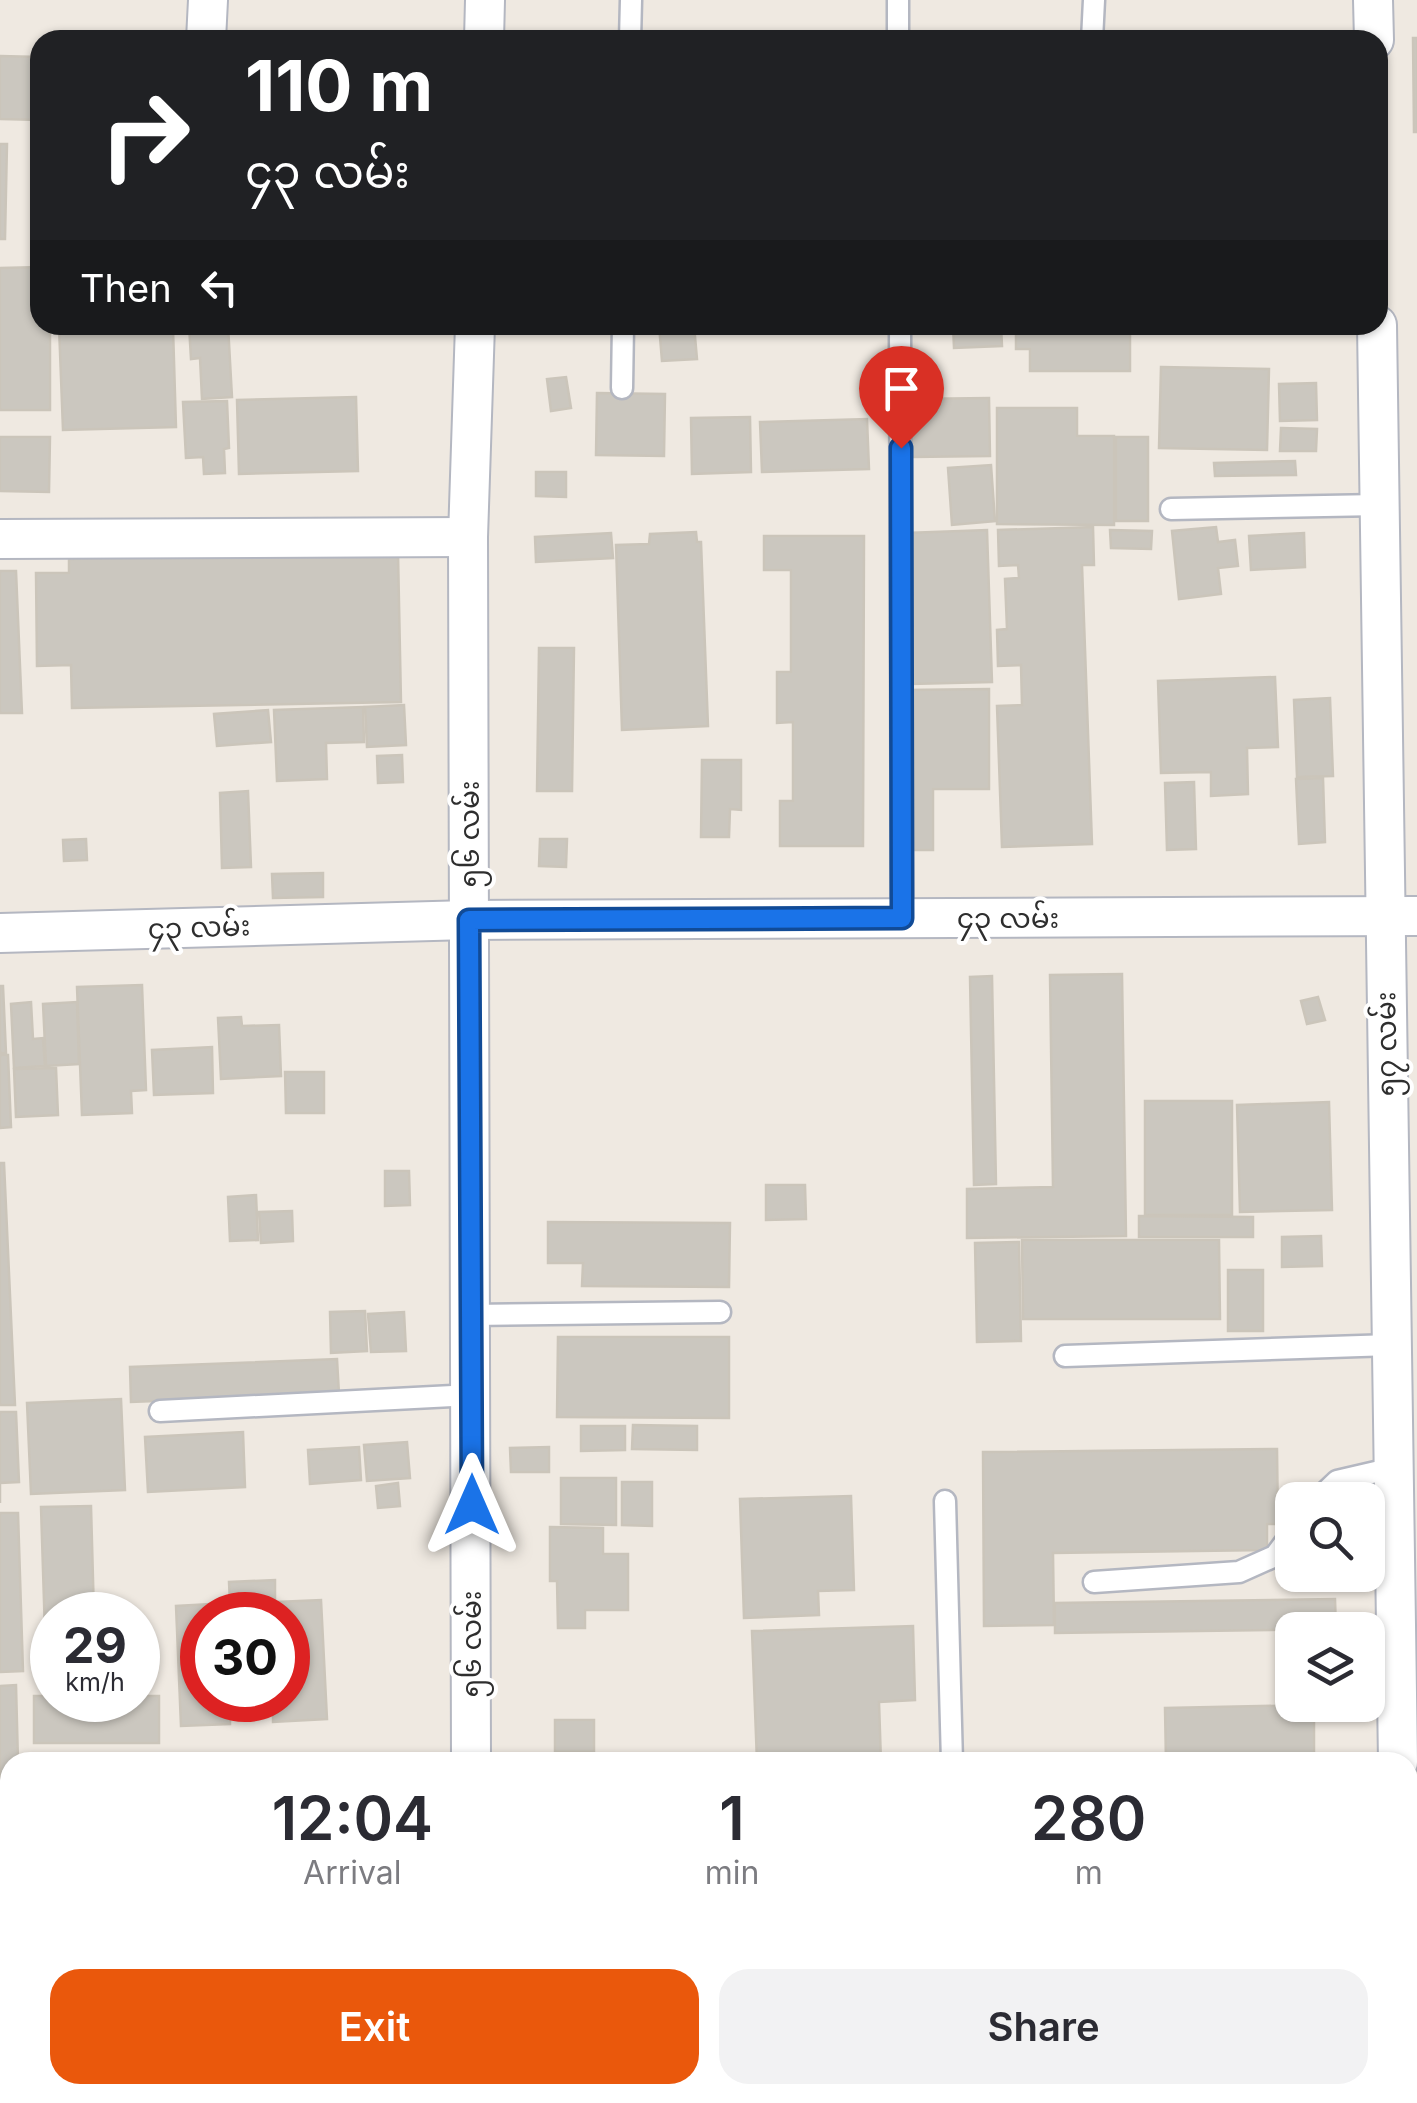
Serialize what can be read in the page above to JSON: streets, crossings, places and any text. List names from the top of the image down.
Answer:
{
  "streets": {
    "street": ["၅၆ လမ်း", "၄၃ လမ်း", "၅၇ လမ်း"]
  },
  "crossings": [
    ["၅၆ လမ်း", "၄၃ လမ်း"],
    ["၄၃ လမ်း", "၅၇ လမ်း"]
  ],
  "page": {
    "turn": ["110 m", "၄၃ လမ်း"],
    "then": "Then",
    "speed": "29 km/h",
    "limit": "30",
    "eta": [
      "12:04",
      "Arrival",
      "1",
      "min",
      "280",
      "m"
    ],
    "buttons": ["Exit", "Share"]
  }
}
